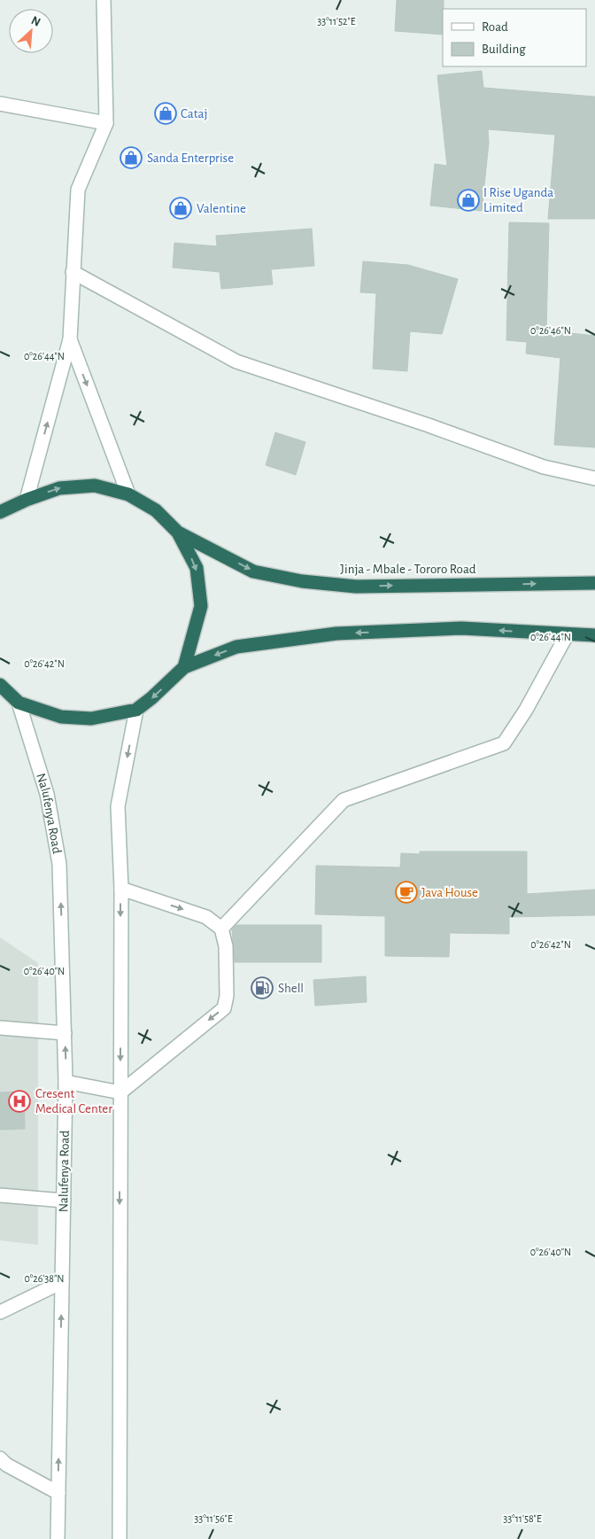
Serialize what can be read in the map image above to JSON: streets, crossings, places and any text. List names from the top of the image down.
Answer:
{
  "streets": {
    "highway": ["Jinja - Mbale - Tororo Road"],
    "street": ["Nalufenya Road"]
  },
  "places": {
    "shop": [
      "Cataj",
      "Sanda Enterprise",
      "I Rise Uganda Limited",
      "Valentine"
    ],
    "cafe": ["Java House"],
    "fuel station": ["Shell"],
    "hospital": ["Cresent Medical Center"]
  },
  "legend": ["Road", "Building"],
  "north": "top right",
  "coordinates": [
    "33°11'52\"E",
    "0°26'46\"N",
    "0°26'44\"N",
    "0°26'42\"N",
    "0°26'40\"N",
    "0°26'38\"N",
    "33°11'56\"E",
    "33°11'58\"E"
  ]
}
